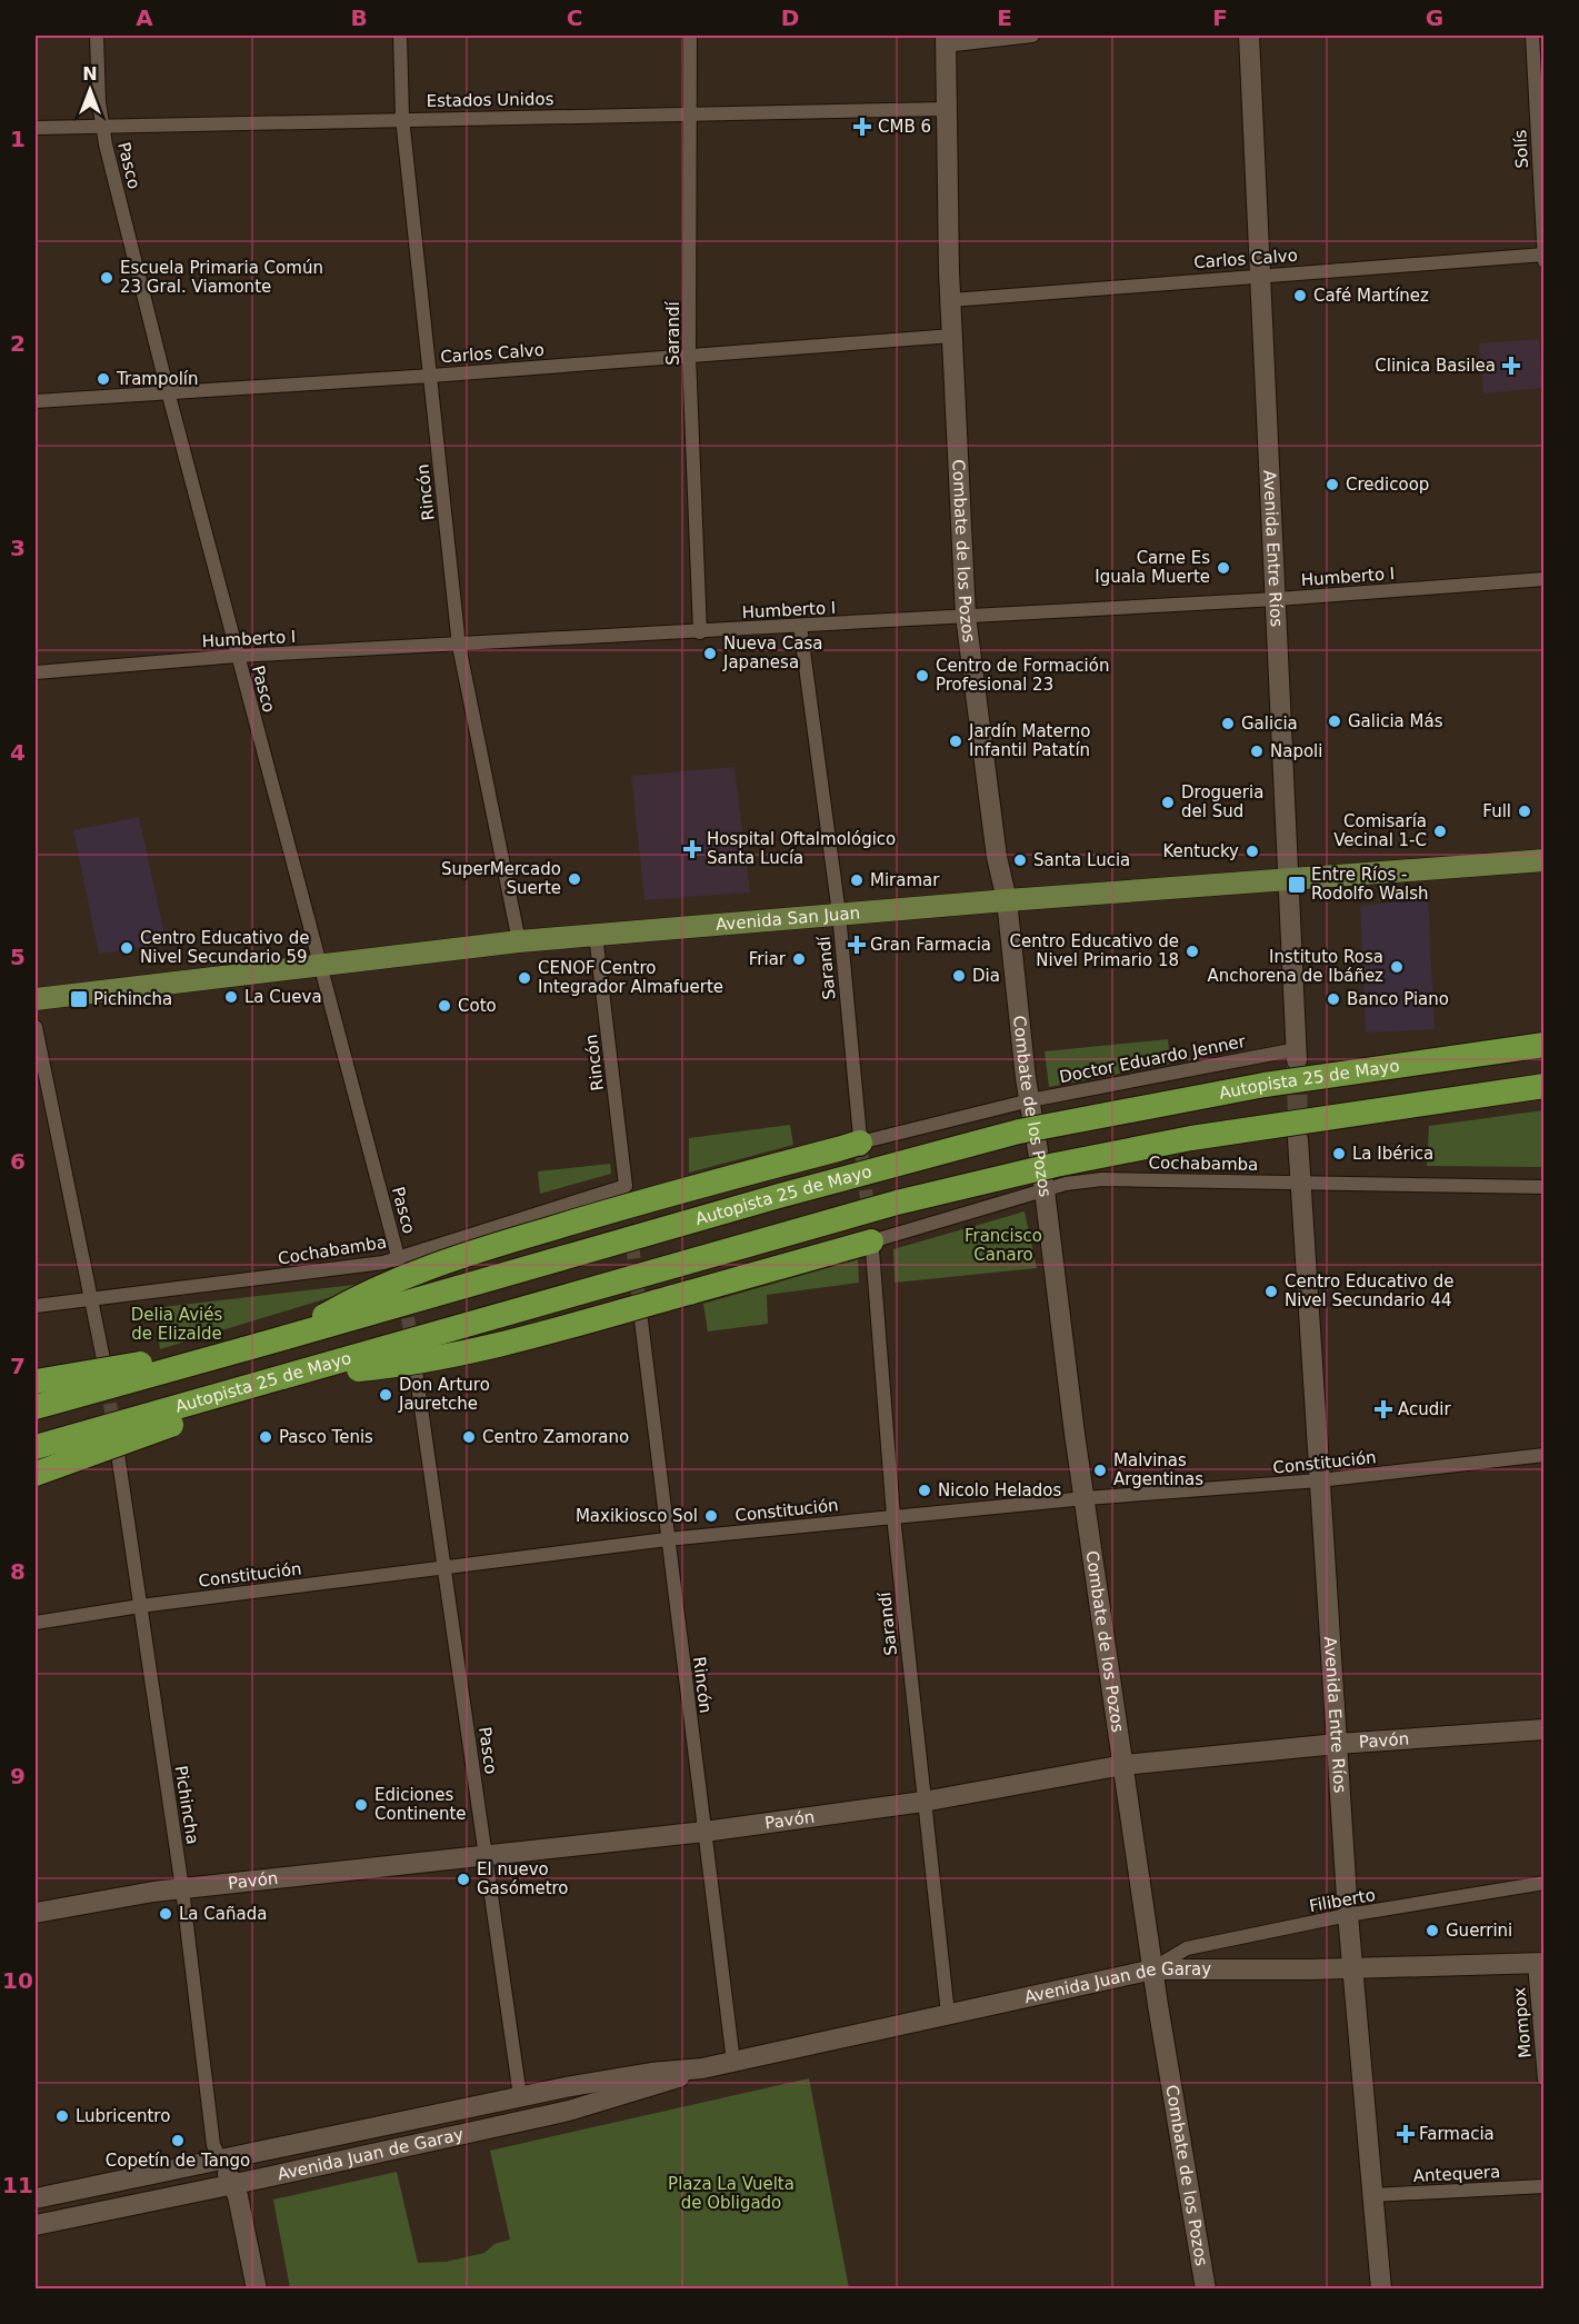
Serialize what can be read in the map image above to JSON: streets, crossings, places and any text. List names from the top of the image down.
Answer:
{
  "streets": {
    "highway": ["Autopista 25 de Mayo"],
    "main road": [
      "Avenida Entre Ríos",
      "Combate de los Pozos",
      "Avenida San Juan",
      "Pavón",
      "Avenida Juan de Garay"
    ],
    "street": [
      "Estados Unidos",
      "Solís",
      "Pasco",
      "Carlos Calvo",
      "Sarandí",
      "Rincón",
      "Humberto I",
      "Doctor Eduardo Jenner",
      "Cochabamba",
      "Constitución",
      "Pichincha",
      "Filiberto",
      "Mompox",
      "Antequera"
    ]
  },
  "crossings": [
    ["Estados Unidos", "Pasco"],
    ["Estados Unidos", "Sarandí"],
    ["Estados Unidos", "Rincón"],
    ["Estados Unidos", "Combate de los Pozos"],
    ["Solís", "Carlos Calvo"],
    ["Pasco", "Carlos Calvo"],
    ["Pasco", "Humberto I"],
    ["Pasco", "Avenida San Juan"],
    ["Pasco", "Cochabamba"],
    ["Pasco", "Constitución"],
    ["Pasco", "Pavón"],
    ["Pasco", "Avenida Juan de Garay"],
    ["Carlos Calvo", "Sarandí"],
    ["Carlos Calvo", "Rincón"],
    ["Carlos Calvo", "Avenida Entre Ríos"],
    ["Carlos Calvo", "Combate de los Pozos"],
    ["Sarandí", "Humberto I"],
    ["Sarandí", "Avenida San Juan"],
    ["Sarandí", "Doctor Eduardo Jenner"],
    ["Sarandí", "Cochabamba"],
    ["Sarandí", "Constitución"],
    ["Sarandí", "Pavón"],
    ["Sarandí", "Avenida Juan de Garay"],
    ["Rincón", "Humberto I"],
    ["Rincón", "Avenida San Juan"],
    ["Rincón", "Cochabamba"],
    ["Rincón", "Constitución"],
    ["Rincón", "Pavón"],
    ["Rincón", "Avenida Juan de Garay"],
    ["Avenida Entre Ríos", "Humberto I"],
    ["Avenida Entre Ríos", "Avenida San Juan"],
    ["Avenida Entre Ríos", "Doctor Eduardo Jenner"],
    ["Avenida Entre Ríos", "Cochabamba"],
    ["Avenida Entre Ríos", "Constitución"],
    ["Avenida Entre Ríos", "Pavón"],
    ["Avenida Entre Ríos", "Filiberto"],
    ["Avenida Entre Ríos", "Avenida Juan de Garay"],
    ["Avenida Entre Ríos", "Antequera"],
    ["Combate de los Pozos", "Humberto I"],
    ["Combate de los Pozos", "Avenida San Juan"],
    ["Combate de los Pozos", "Doctor Eduardo Jenner"],
    ["Combate de los Pozos", "Cochabamba"],
    ["Combate de los Pozos", "Constitución"],
    ["Combate de los Pozos", "Pavón"],
    ["Combate de los Pozos", "Filiberto"],
    ["Combate de los Pozos", "Avenida Juan de Garay"],
    ["Constitución", "Pichincha"],
    ["Pavón", "Pichincha"],
    ["Pichincha", "Avenida Juan de Garay"],
    ["Filiberto", "Avenida Juan de Garay"],
    ["Avenida Juan de Garay", "Mompox"]
  ],
  "parks": ["Francisco Canaro", "Delia Aviés de Elizalde", "Plaza La Vuelta de Obligado"],
  "places": {
    "health": [
      "CMB 6",
      "Clinica Basilea",
      "Hospital Oftalmológico Santa Lucía",
      "Gran Farmacia",
      "Acudir",
      "Farmacia"
    ],
    "other": [
      "Escuela Primaria Común 23 Gral. Viamonte",
      "Café Martínez",
      "Trampolín",
      "Credicoop",
      "Carne Es Iguala Muerte",
      "Nueva Casa Japanesa",
      "Centro de Formación Profesional 23",
      "Galicia Más",
      "Galicia",
      "Jardín Materno Infantil Patatín",
      "Napoli",
      "Drogueria del Sud",
      "Full",
      "Comisaría Vecinal 1-C",
      "Kentucky",
      "Santa Lucia",
      "SuperMercado Suerte",
      "Miramar",
      "Centro Educativo de Nivel Secundario 59",
      "Centro Educativo de Nivel Primario 18",
      "Friar",
      "Instituto Rosa Anchorena de Ibáñez",
      "Dia",
      "CENOF Centro Integrador Almafuerte",
      "La Cueva",
      "Banco Piano",
      "Coto",
      "La Ibérica",
      "Centro Educativo de Nivel Secundario 44",
      "Don Arturo Jauretche",
      "Pasco Tenis",
      "Centro Zamorano",
      "Malvinas Argentinas",
      "Nicolo Helados",
      "Maxikiosco Sol",
      "Ediciones Continente",
      "El nuevo Gasómetro",
      "La Cañada",
      "Guerrini",
      "Lubricentro",
      "Copetín de Tango"
    ],
    "transit": ["Entre Ríos - Rodolfo Walsh", "Pichincha"]
  },
  "north": "top",
  "grid": {
    "columns": [
      "A",
      "B",
      "C",
      "D",
      "E",
      "F",
      "G"
    ],
    "rows": [
      "1",
      "2",
      "3",
      "4",
      "5",
      "6",
      "7",
      "8",
      "9",
      "10",
      "11"
    ]
  }
}
